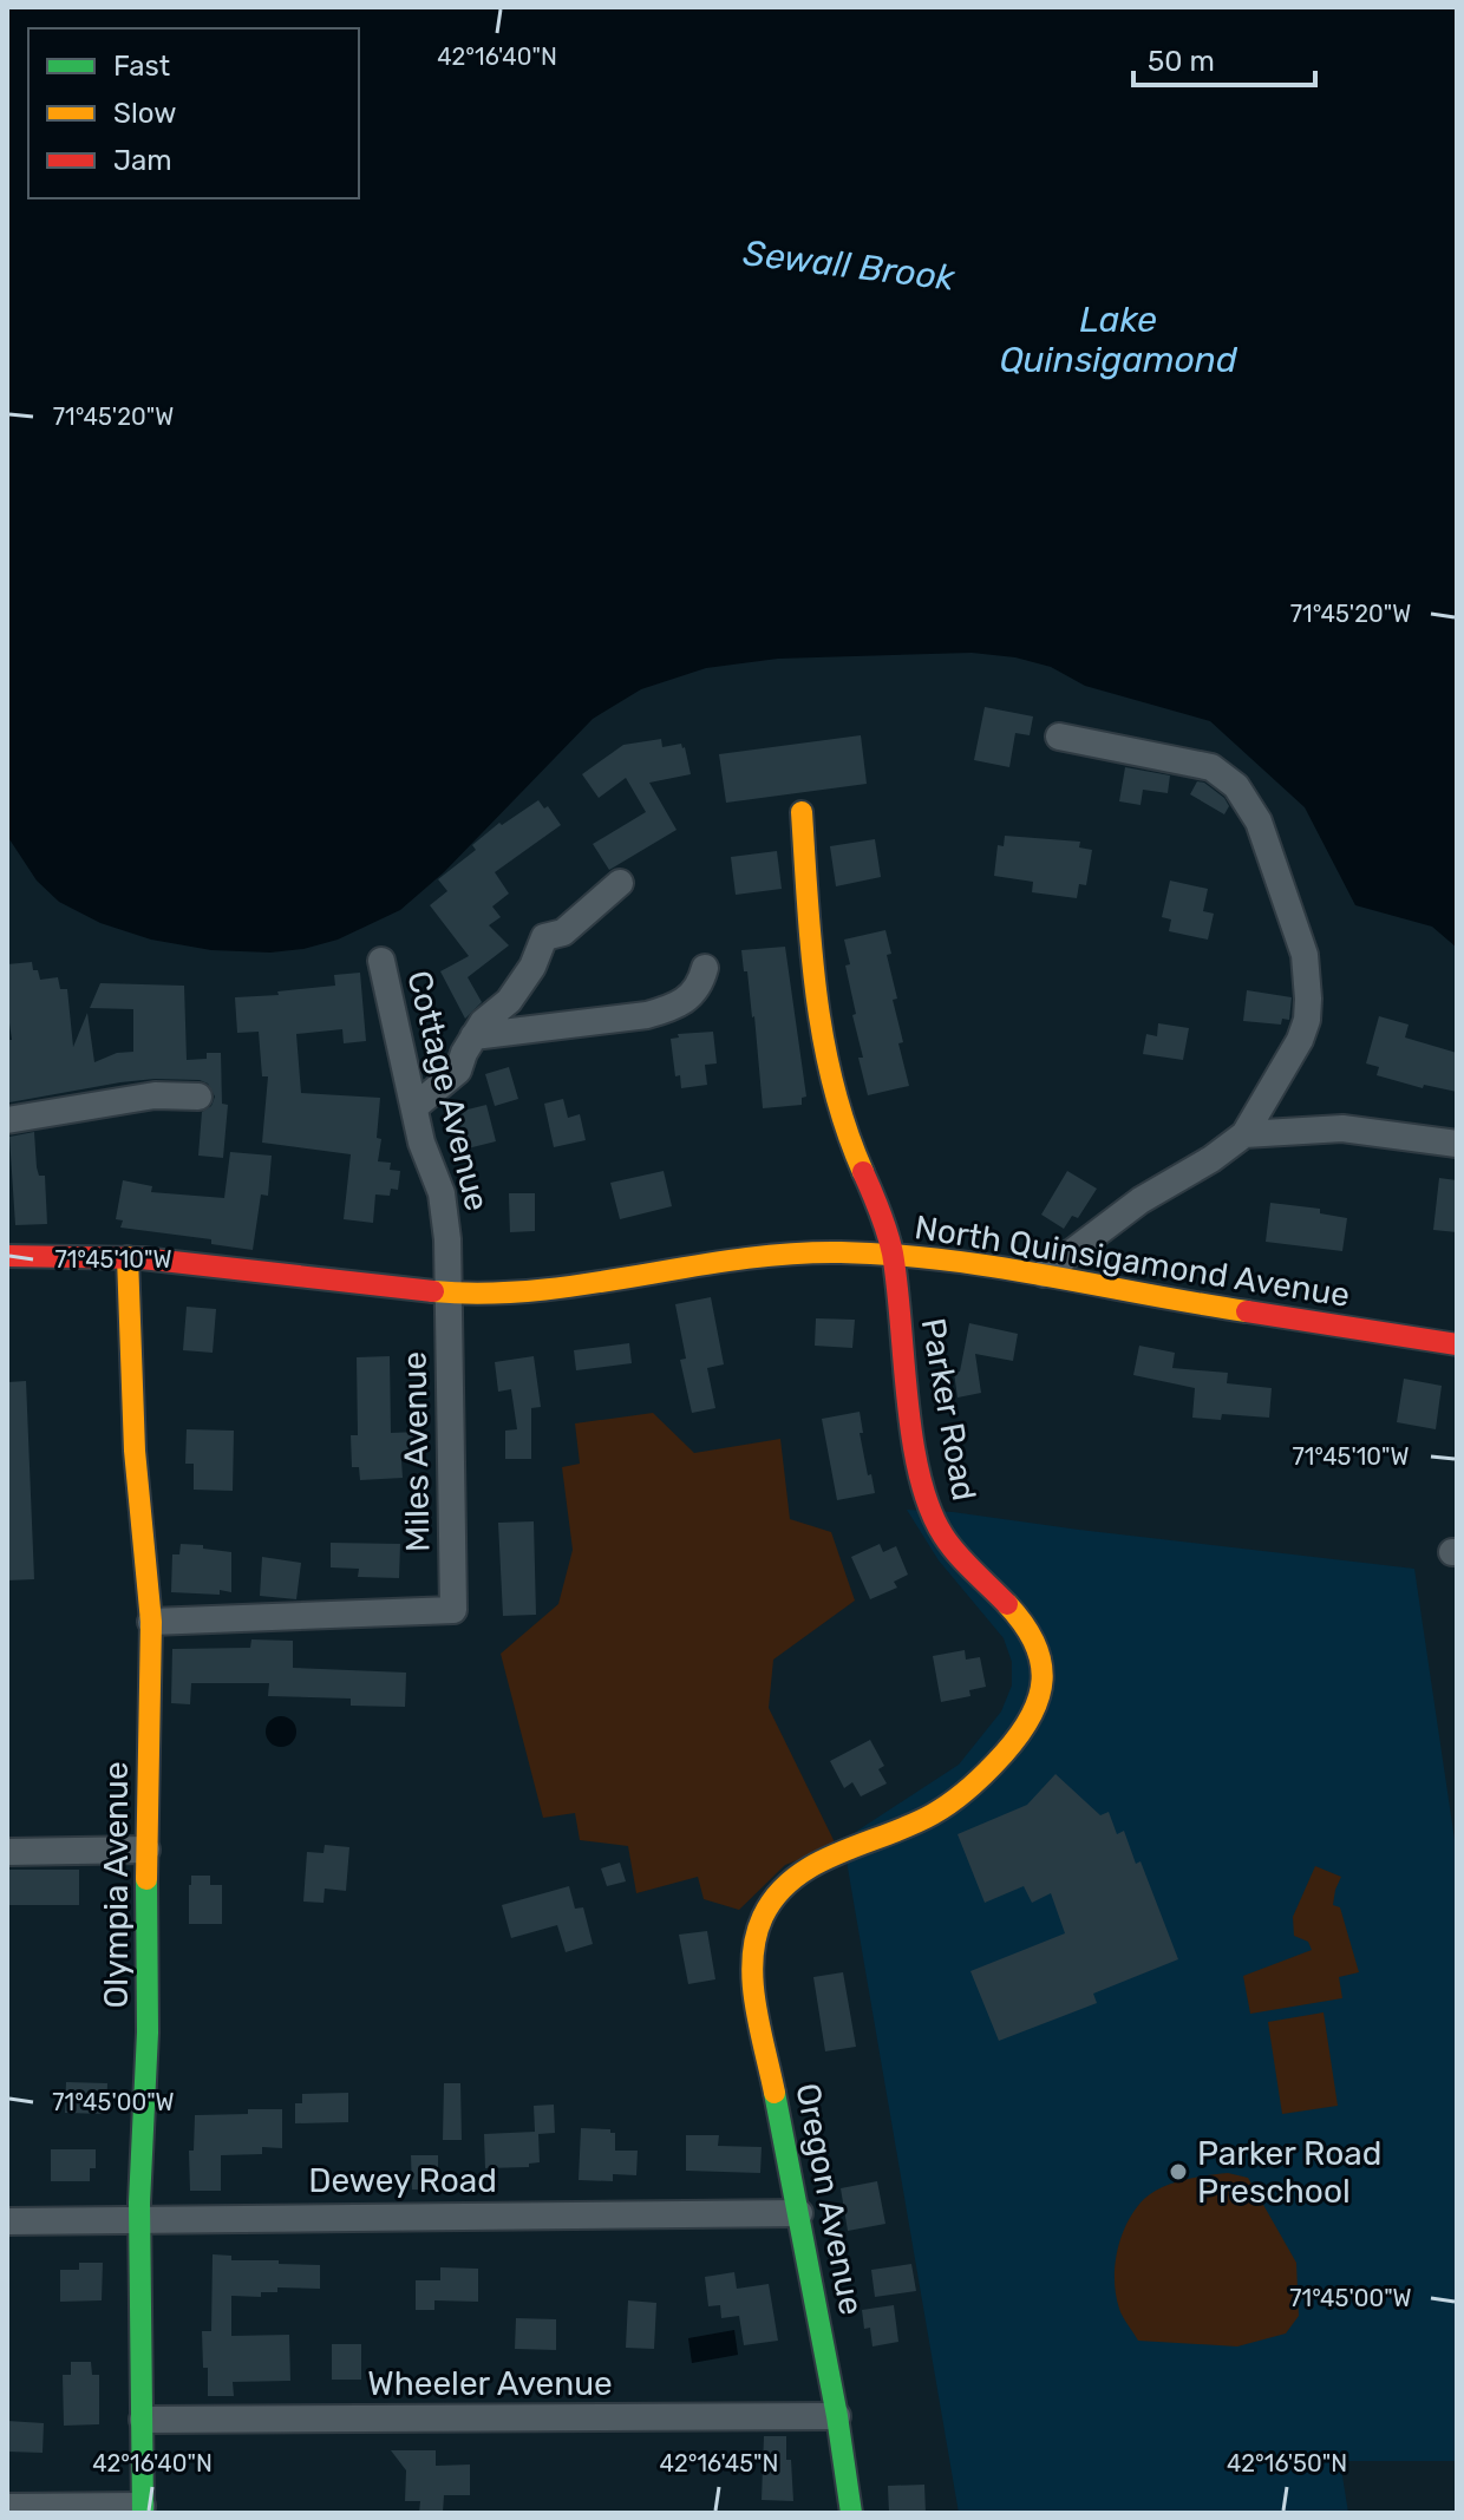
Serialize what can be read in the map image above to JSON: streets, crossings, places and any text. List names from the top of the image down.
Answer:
{
  "streets": {
    "street": [
      "Cottage Avenue",
      "North Quinsigamond Avenue",
      "Parker Road",
      "Miles Avenue",
      "Olympia Avenue",
      "Dewey Road",
      "Oregon Avenue",
      "Wheeler Avenue"
    ]
  },
  "crossings": [
    ["Cottage Avenue", "North Quinsigamond Avenue"],
    ["Cottage Avenue", "Miles Avenue"],
    ["North Quinsigamond Avenue", "Parker Road"],
    ["North Quinsigamond Avenue", "Miles Avenue"],
    ["North Quinsigamond Avenue", "Olympia Avenue"],
    ["Parker Road", "Oregon Avenue"],
    ["Miles Avenue", "Olympia Avenue"],
    ["Olympia Avenue", "Dewey Road"],
    ["Olympia Avenue", "Wheeler Avenue"],
    ["Dewey Road", "Oregon Avenue"],
    ["Oregon Avenue", "Wheeler Avenue"]
  ],
  "water": ["Sewall Brook", "Lake Quinsigamond"],
  "places": ["Parker Road Preschool"],
  "legend": ["Fast", "Slow", "Jam"],
  "scale_bar": "50 m",
  "coordinates": [
    "42°16'40\"N",
    "71°45'20\"W",
    "71°45'10\"W",
    "71°45'00\"W",
    "42°16'45\"N",
    "42°16'50\"N"
  ]
}
